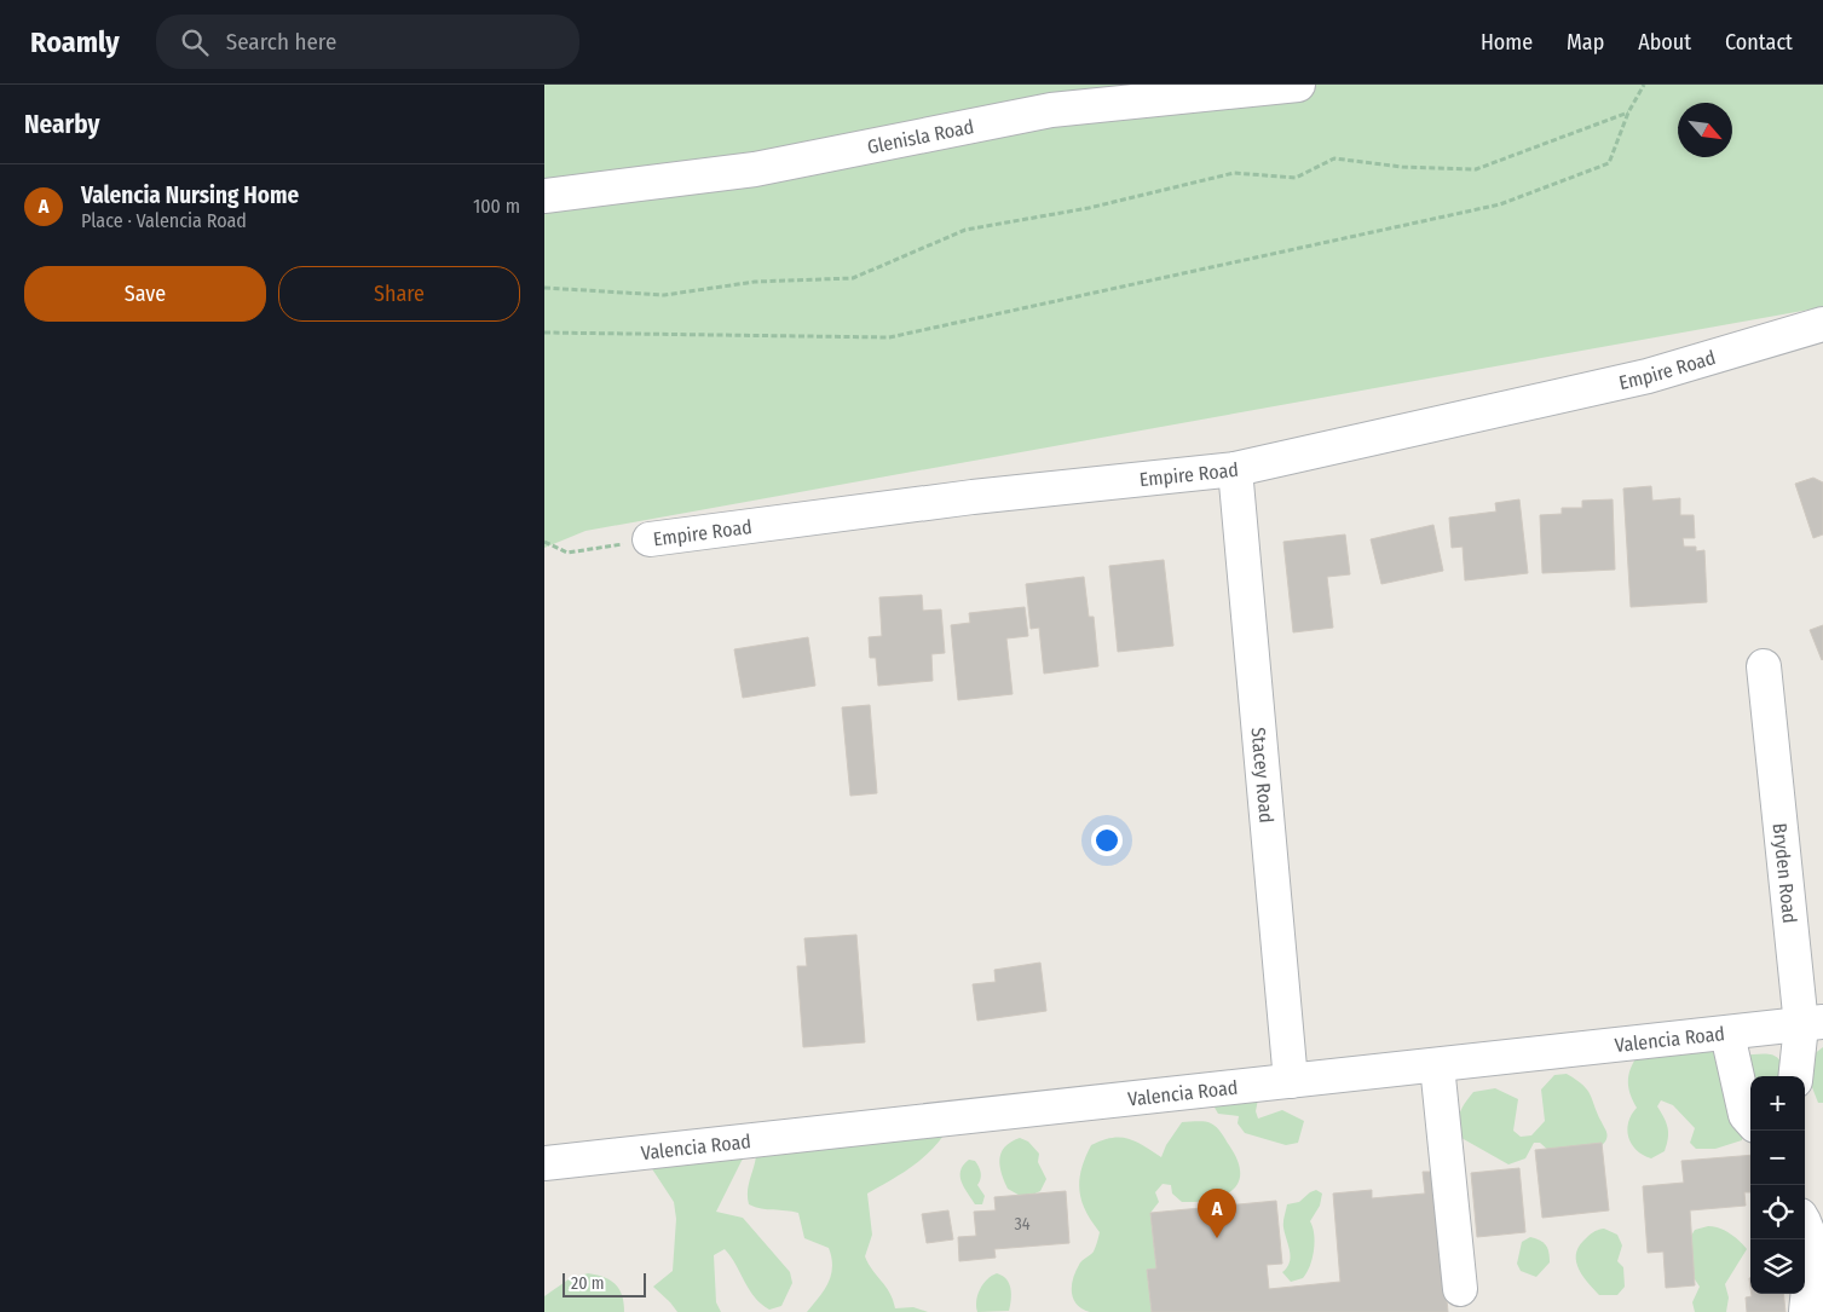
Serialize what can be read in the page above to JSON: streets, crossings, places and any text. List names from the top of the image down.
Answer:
{
  "streets": {
    "street": [
      "Glenisla Road",
      "Empire Road",
      "Stacey Road",
      "Bryden Road",
      "Valencia Road"
    ]
  },
  "crossings": [
    ["Empire Road", "Stacey Road"],
    ["Stacey Road", "Valencia Road"],
    ["Bryden Road", "Valencia Road"]
  ],
  "house_numbers": ["34"],
  "scale_bar": "20 m",
  "north": "bottom right",
  "page": {
    "header": "Roamly",
    "search": "Search here",
    "nav": [
      "Home",
      "Map",
      "About",
      "Contact"
    ],
    "heading": "Nearby",
    "list": [
      {
        "mark": "A",
        "name": "Valencia Nursing Home",
        "note": "Place · Valencia Road",
        "value": "100 m"
      }
    ],
    "buttons": ["Save", "Share"],
    "map_buttons": ["+", "−"],
    "pins": "A",
    "scale": "20 m"
  }
}
